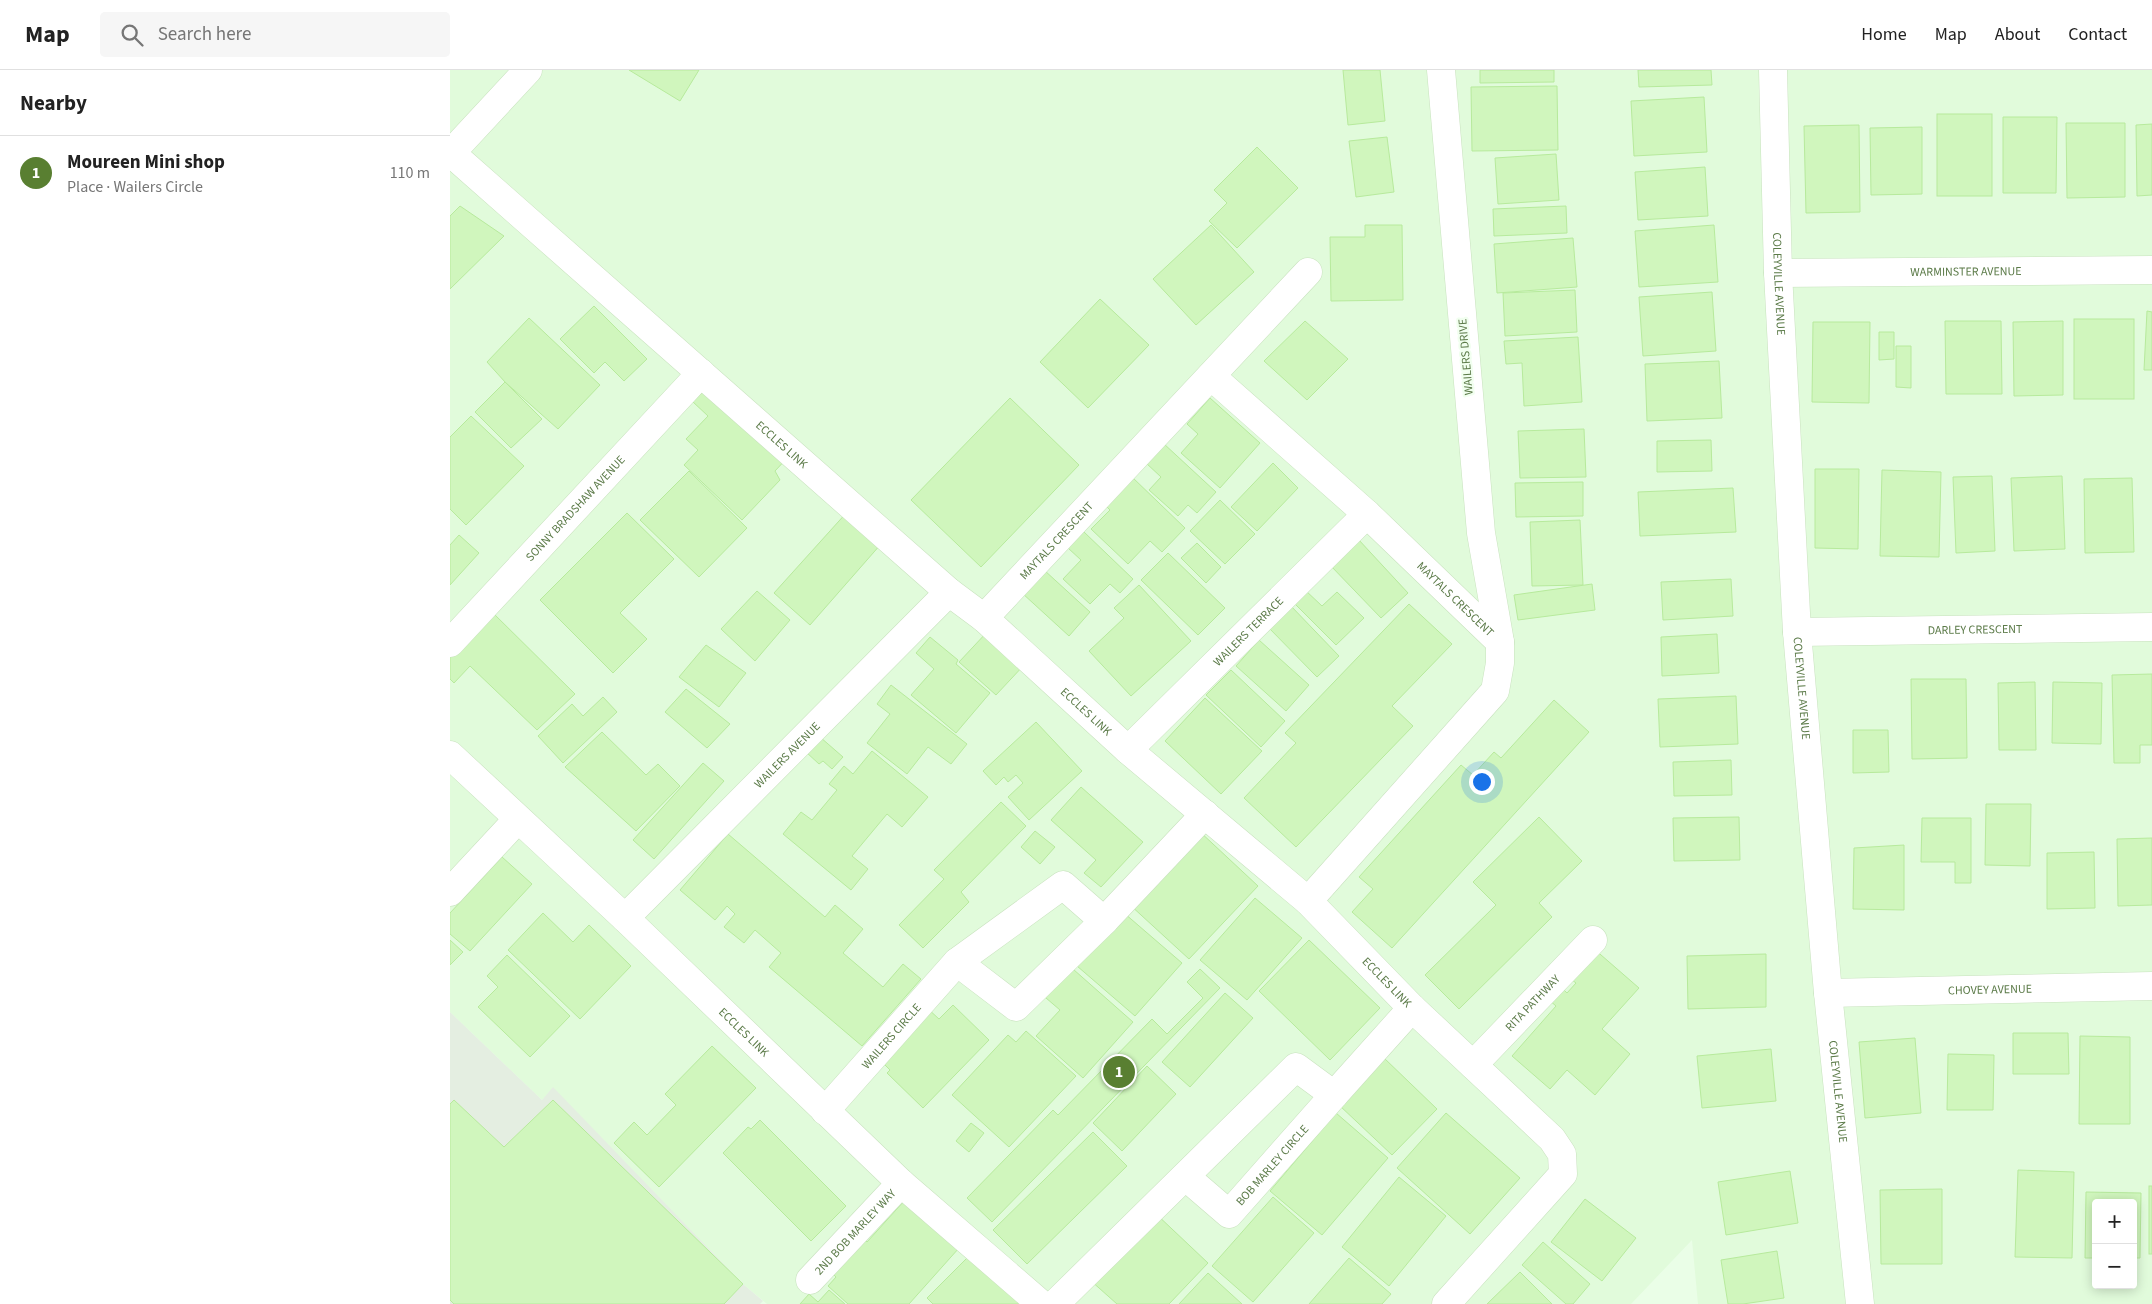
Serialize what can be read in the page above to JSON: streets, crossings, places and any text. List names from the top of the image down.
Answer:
{
  "streets": {
    "street": [
      "WARMINSTER AVENUE",
      "COLEYVILLE AVENUE",
      "WAILERS DRIVE",
      "ECCLES LINK",
      "SONNY BRADSHAW AVENUE",
      "MAYTALS CRESCENT",
      "DARLEY CRESCENT",
      "WAILERS TERRACE",
      "WAILERS AVENUE",
      "CHOVEY AVENUE",
      "RITA PATHWAY",
      "WAILERS CIRCLE",
      "BOB MARLEY CIRCLE",
      "2ND BOB MARLEY WAY"
    ]
  },
  "crossings": [
    ["WARMINSTER AVENUE", "COLEYVILLE AVENUE"],
    ["COLEYVILLE AVENUE", "DARLEY CRESCENT"],
    ["COLEYVILLE AVENUE", "CHOVEY AVENUE"],
    ["WAILERS DRIVE", "MAYTALS CRESCENT"],
    ["ECCLES LINK", "SONNY BRADSHAW AVENUE"],
    ["ECCLES LINK", "MAYTALS CRESCENT"],
    ["ECCLES LINK", "WAILERS TERRACE"],
    ["ECCLES LINK", "WAILERS AVENUE"],
    ["ECCLES LINK", "RITA PATHWAY"],
    ["ECCLES LINK", "WAILERS CIRCLE"],
    ["ECCLES LINK", "BOB MARLEY CIRCLE"],
    ["ECCLES LINK", "2ND BOB MARLEY WAY"],
    ["MAYTALS CRESCENT", "WAILERS TERRACE"]
  ],
  "page": {
    "header": "Map",
    "search": "Search here",
    "nav": [
      "Home",
      "Map",
      "About",
      "Contact"
    ],
    "heading": "Nearby",
    "list": [
      {
        "mark": "1",
        "name": "Moureen Mini shop",
        "note": "Place · Wailers Circle",
        "value": "110 m"
      }
    ],
    "pins": "1",
    "map_buttons": ["+", "−"]
  }
}
